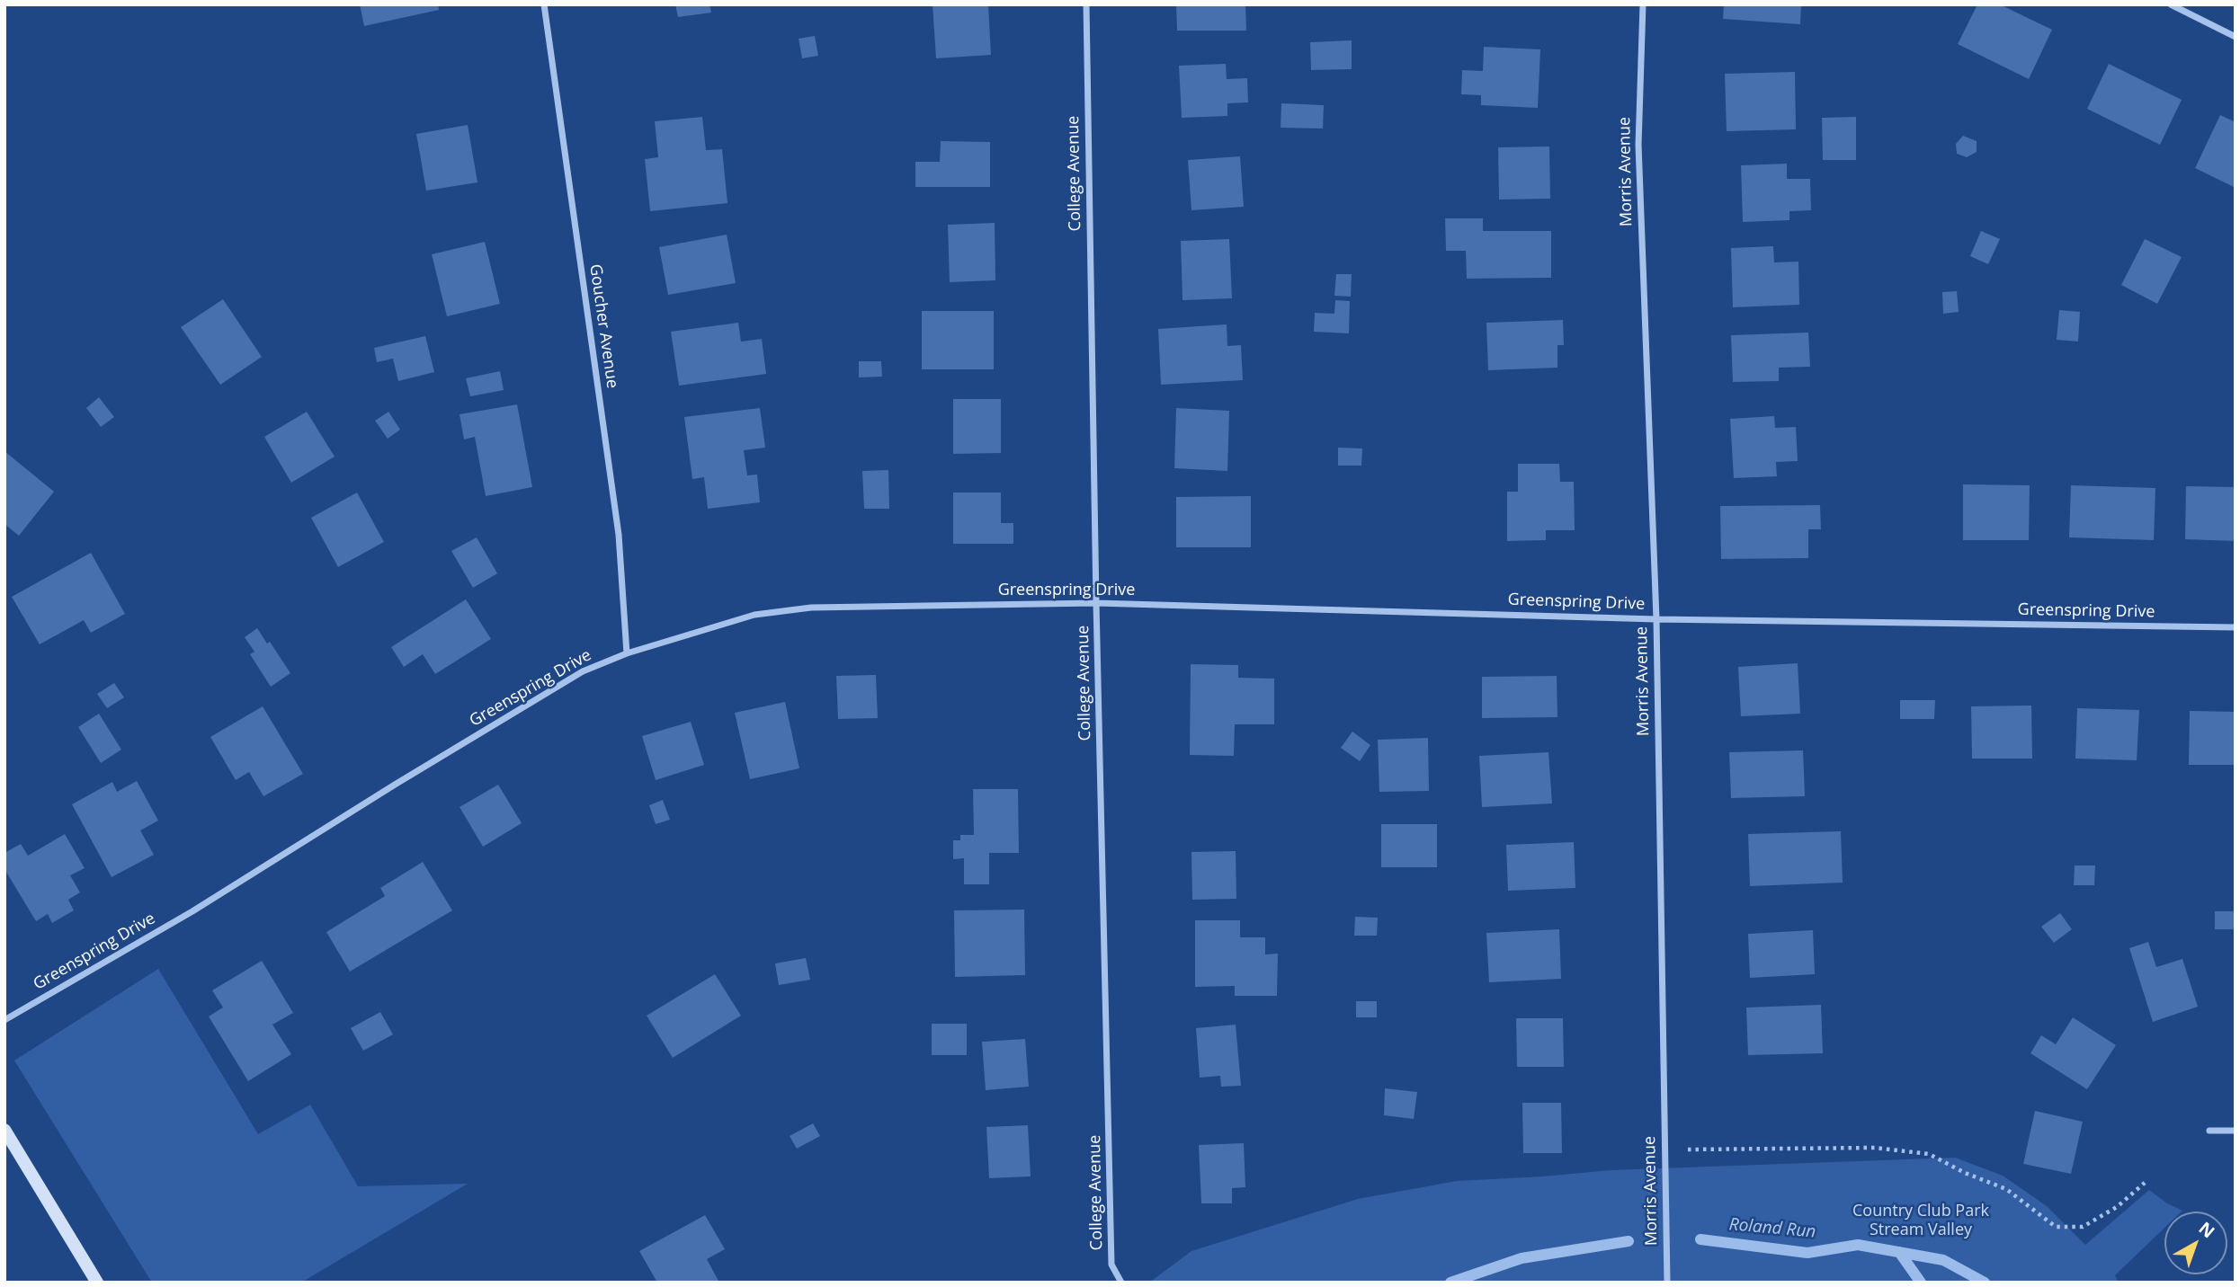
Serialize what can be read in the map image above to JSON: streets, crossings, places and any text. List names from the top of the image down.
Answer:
{
  "streets": {
    "street": [
      "Morris Avenue",
      "College Avenue",
      "Goucher Avenue",
      "Greenspring Drive"
    ]
  },
  "crossings": [
    ["Morris Avenue", "Greenspring Drive"],
    ["College Avenue", "Greenspring Drive"],
    ["Goucher Avenue", "Greenspring Drive"]
  ],
  "water": ["Roland Run"],
  "parks": ["Country Club Park Stream Valley"],
  "north": "top right"
}
